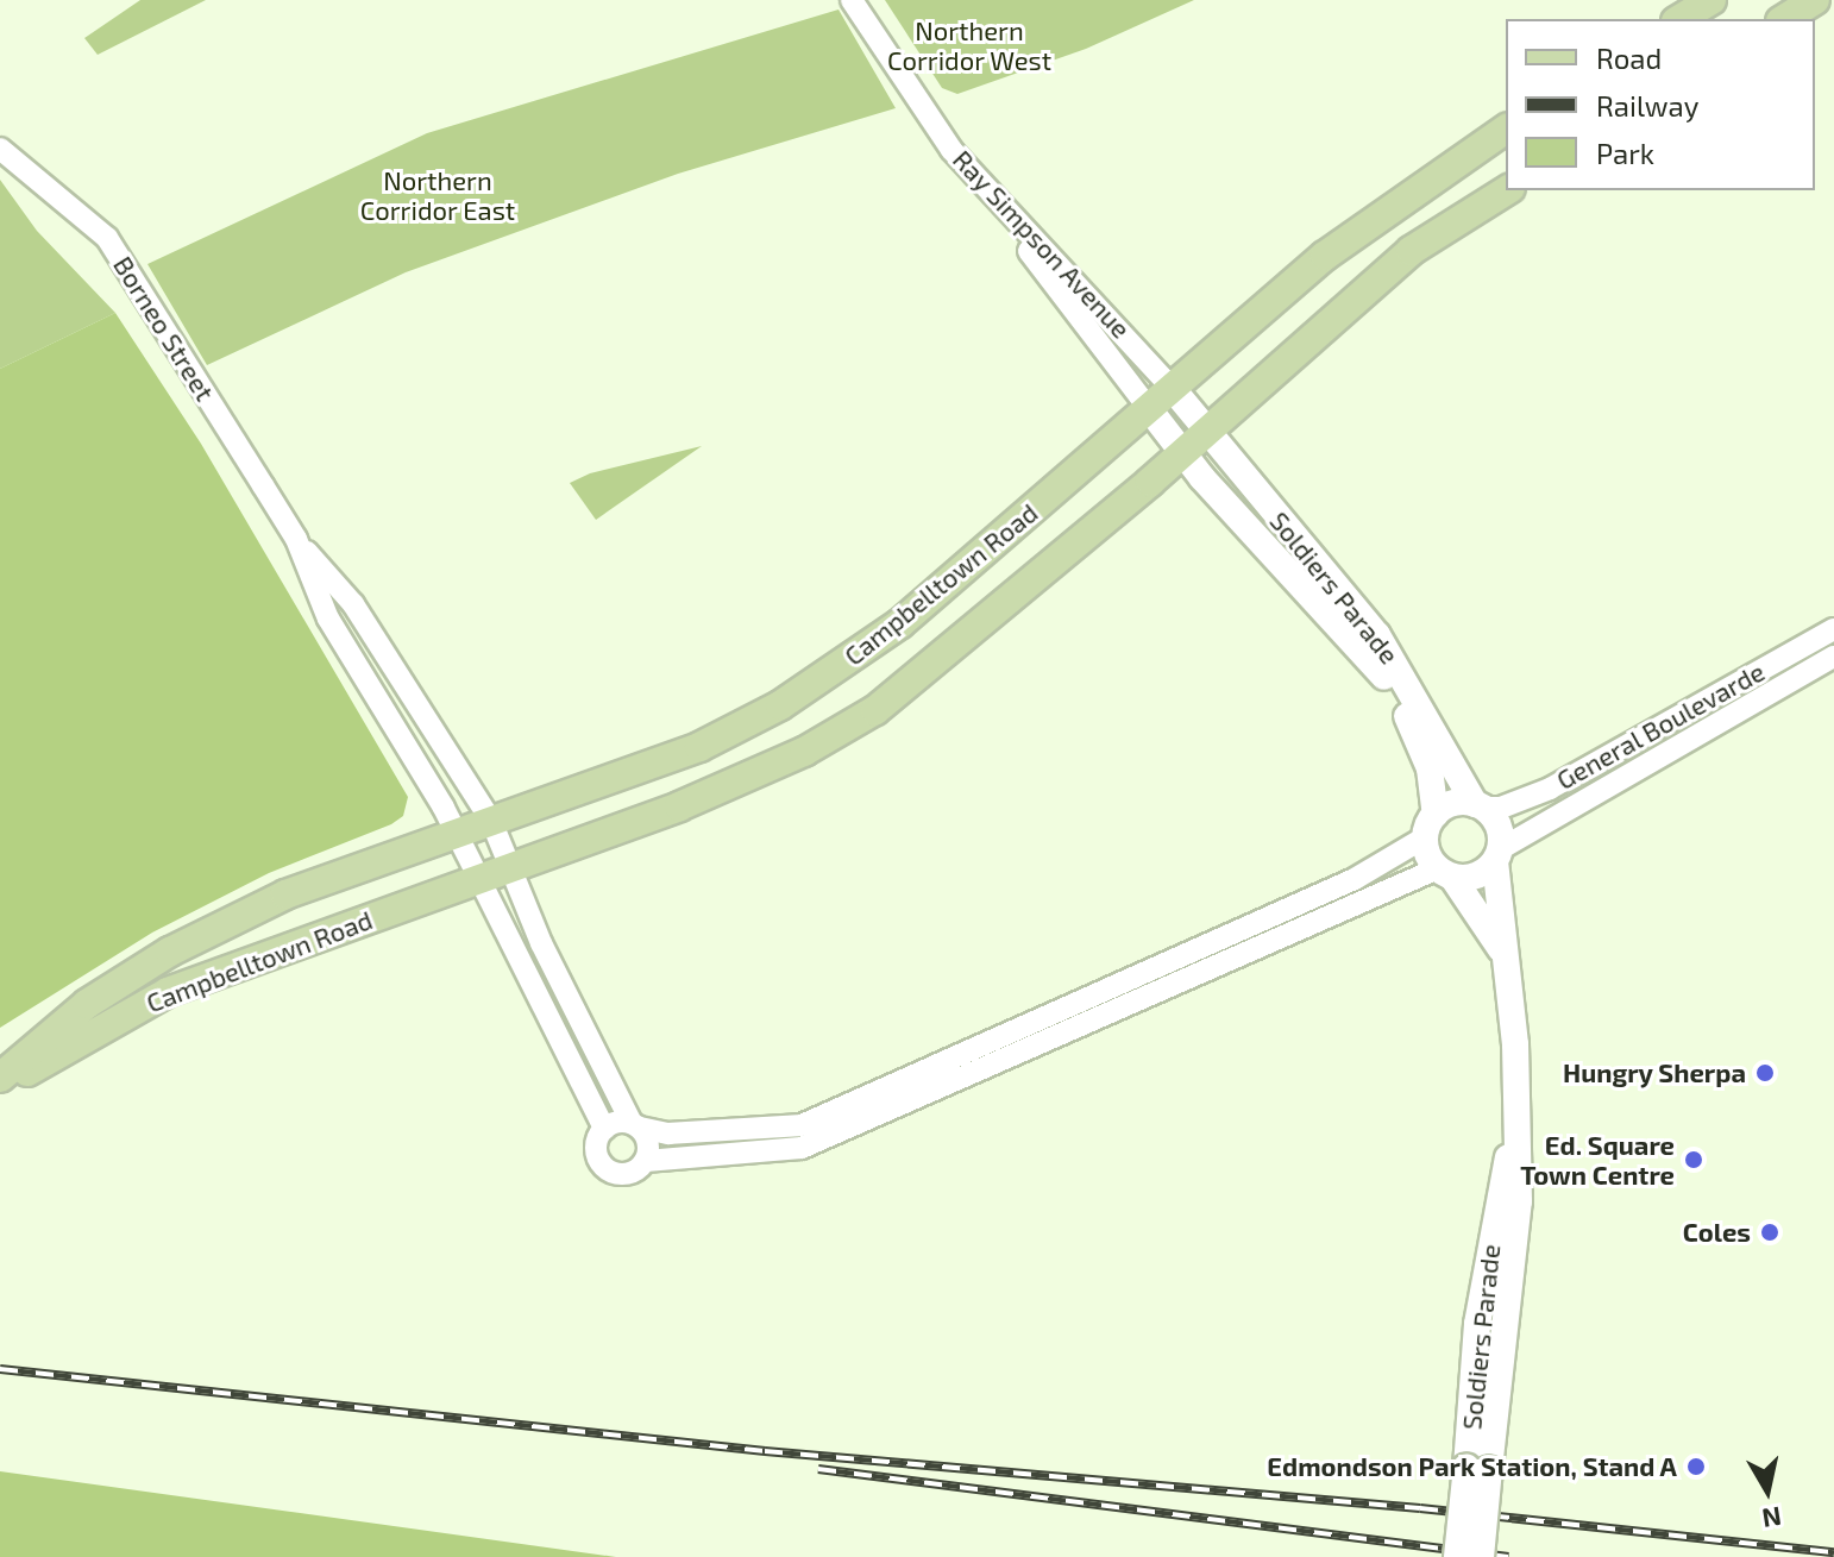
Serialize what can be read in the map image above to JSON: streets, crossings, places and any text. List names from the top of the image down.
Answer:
{
  "streets": {
    "main road": ["Campbelltown Road", "Soldiers Parade"],
    "street": ["Ray Simpson Avenue", "Borneo Street", "General Boulevarde"]
  },
  "crossings": [
    ["Ray Simpson Avenue", "Campbelltown Road"],
    ["Ray Simpson Avenue", "Soldiers Parade"],
    ["Borneo Street", "Campbelltown Road"],
    ["Campbelltown Road", "Soldiers Parade"],
    ["Soldiers Parade", "General Boulevarde"]
  ],
  "parks": ["Northern Corridor West", "Northern Corridor East"],
  "places": [
    "Hungry Sherpa",
    "Ed. Square Town Centre",
    "Coles",
    "Edmondson Park Station, Stand A"
  ],
  "legend": ["Road", "Railway", "Park"],
  "north": "bottom"
}
